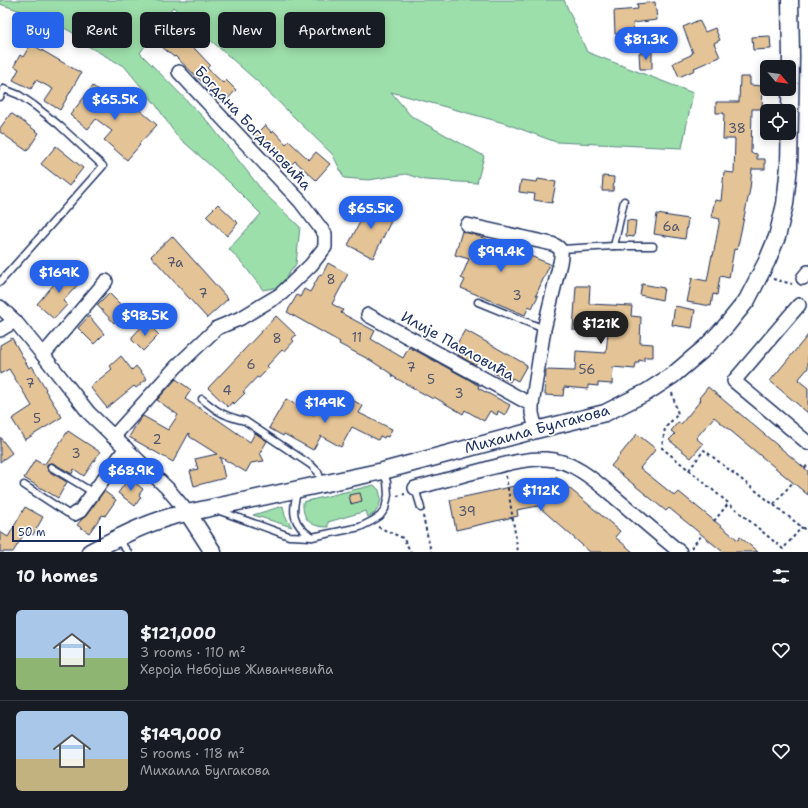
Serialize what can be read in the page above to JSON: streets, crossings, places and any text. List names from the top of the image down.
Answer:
{
  "streets": {
    "street": ["Богдана Богдановића", "Илије Павловића", "Михаила Булгакова"]
  },
  "house_numbers": [
    "38",
    "6a",
    "7a",
    "8",
    "7",
    "3",
    "11",
    "8",
    "6",
    "7",
    "56",
    "5",
    "7",
    "4",
    "3",
    "5",
    "2",
    "3",
    "39"
  ],
  "scale_bar": "50 m",
  "north": "bottom right",
  "page": {
    "chip": [
      "Buy",
      "Rent",
      "Filters",
      "New",
      "Apartment"
    ],
    "price": [
      "$81.3K",
      "$65.5K",
      "$65.5K",
      "$99.4K",
      "$169K",
      "$98.5K",
      "$121K",
      "$149K",
      "$68.9K",
      "$112K"
    ],
    "scale": "50 m",
    "heading": "10 homes",
    "list": [
      {
        "name": "$121,000",
        "note": "3 rooms · 110 m² · Хероја Небојше Живанчевића"
      },
      {
        "name": "$149,000",
        "note": "5 rooms · 118 m² · Михаила Булгакова"
      }
    ]
  }
}
